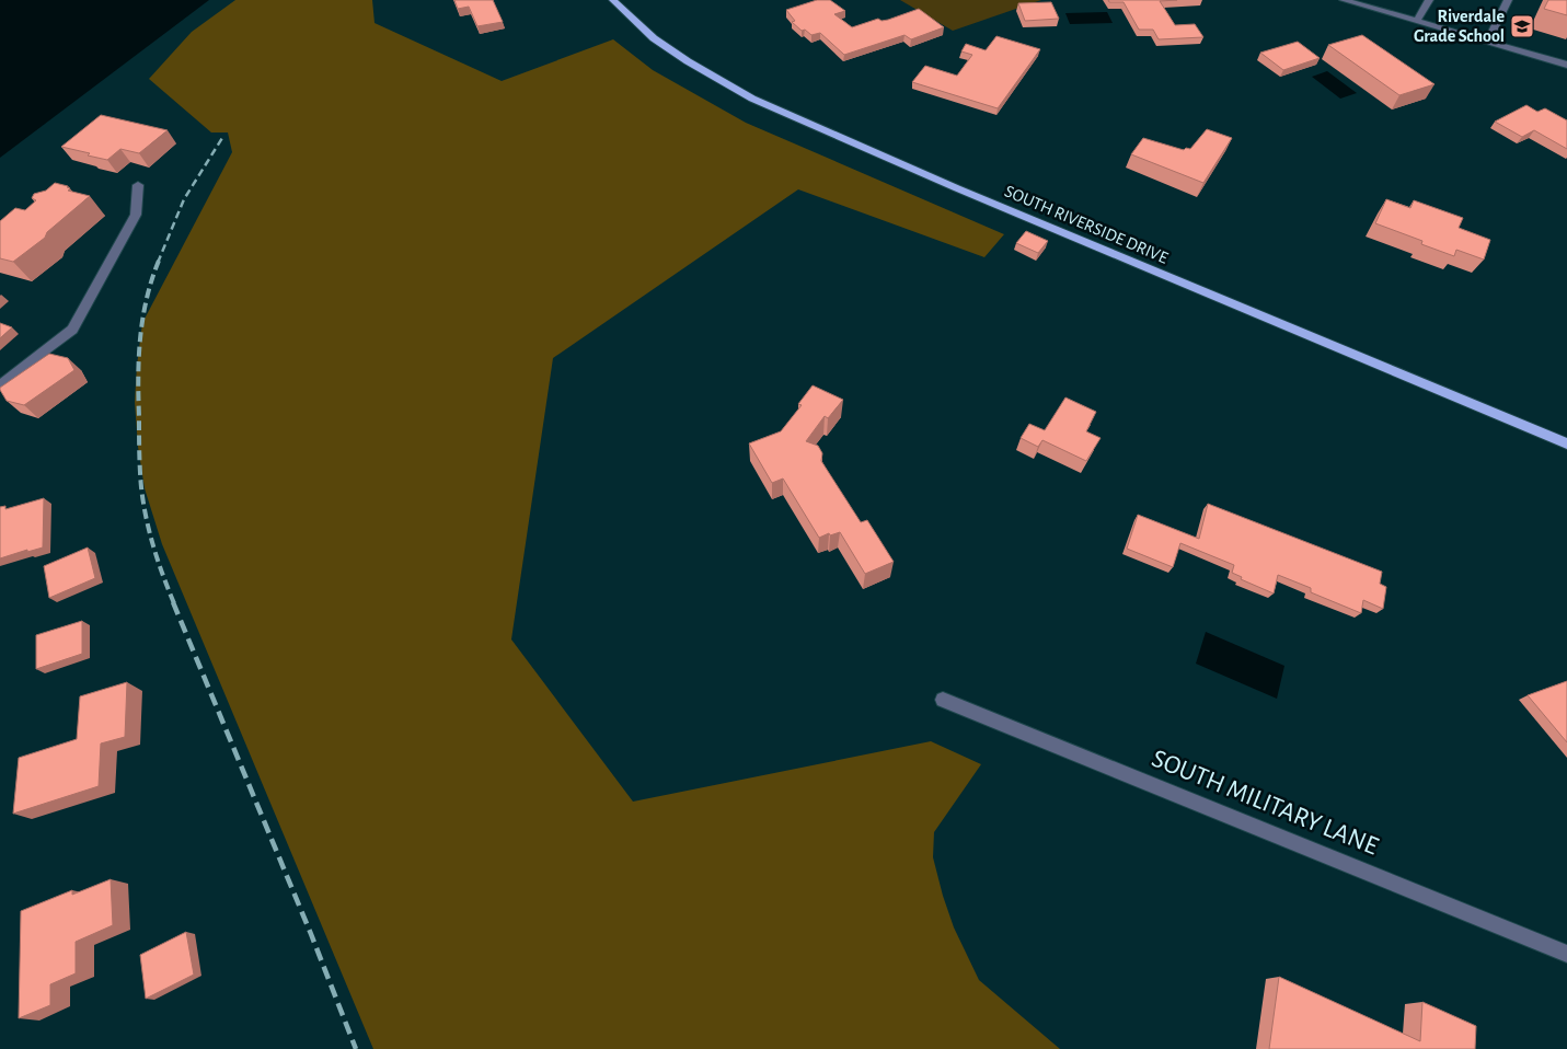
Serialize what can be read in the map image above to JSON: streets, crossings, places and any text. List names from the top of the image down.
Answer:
{
  "streets": {
    "main road": ["SOUTH RIVERSIDE DRIVE"],
    "street": ["SOUTH MILITARY LANE"]
  },
  "places": {
    "school or university": ["Riverdale Grade School"]
  }
}
